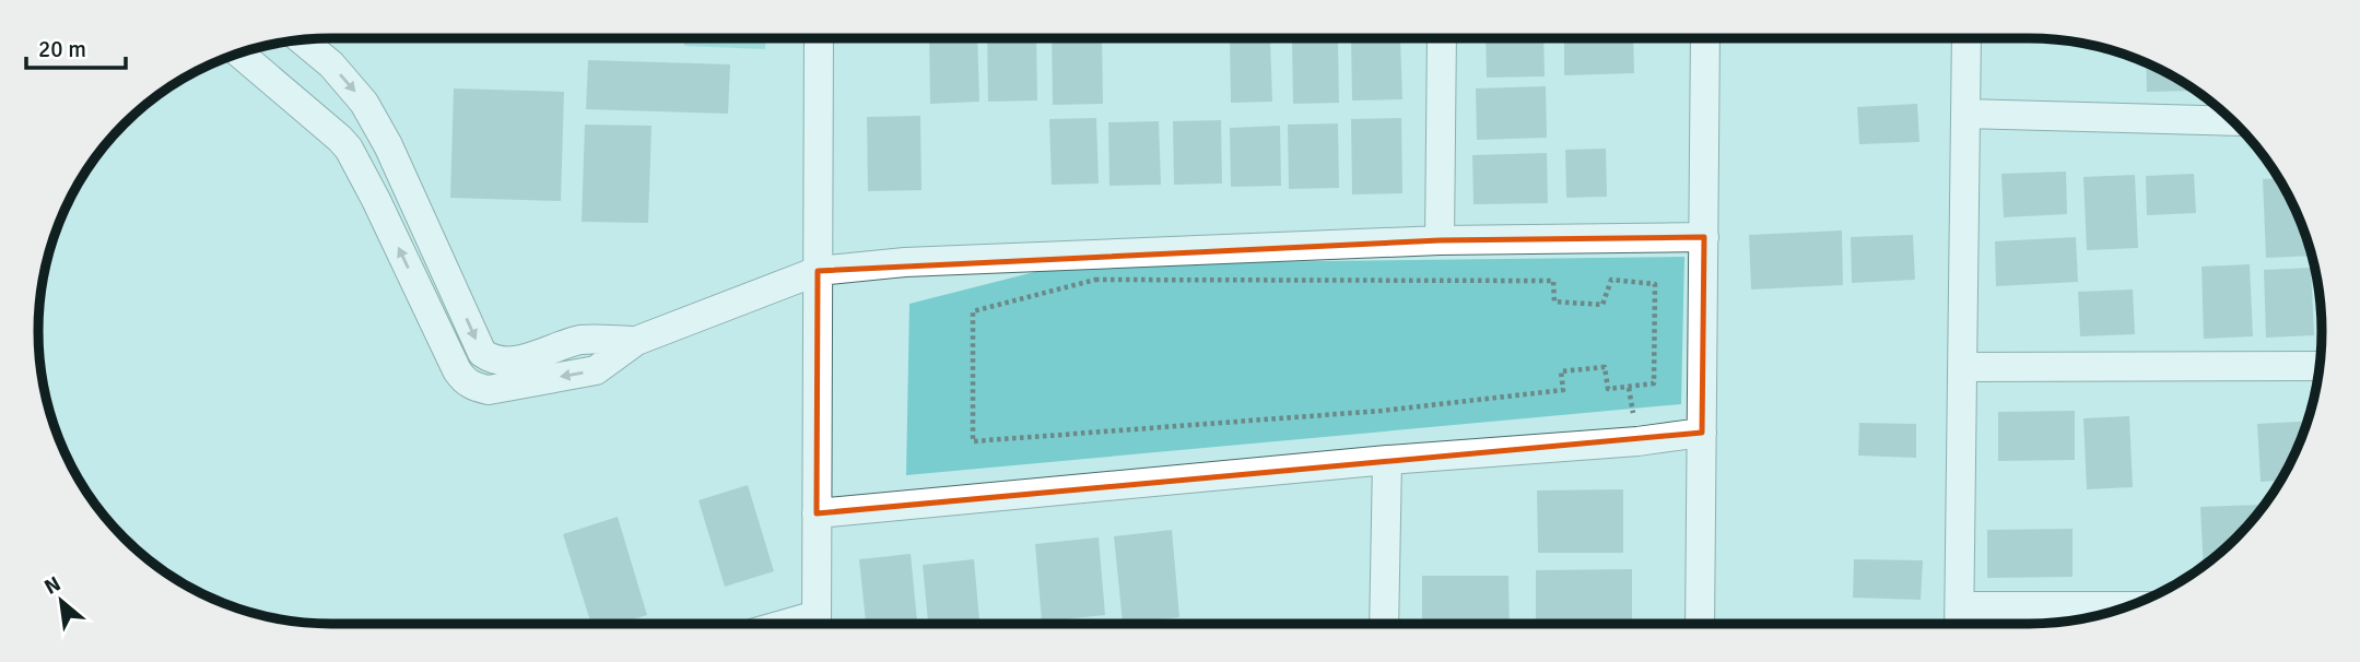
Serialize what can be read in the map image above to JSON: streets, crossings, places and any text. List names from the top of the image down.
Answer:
{
  "scale_bar": "20 m",
  "north": "top left"
}
